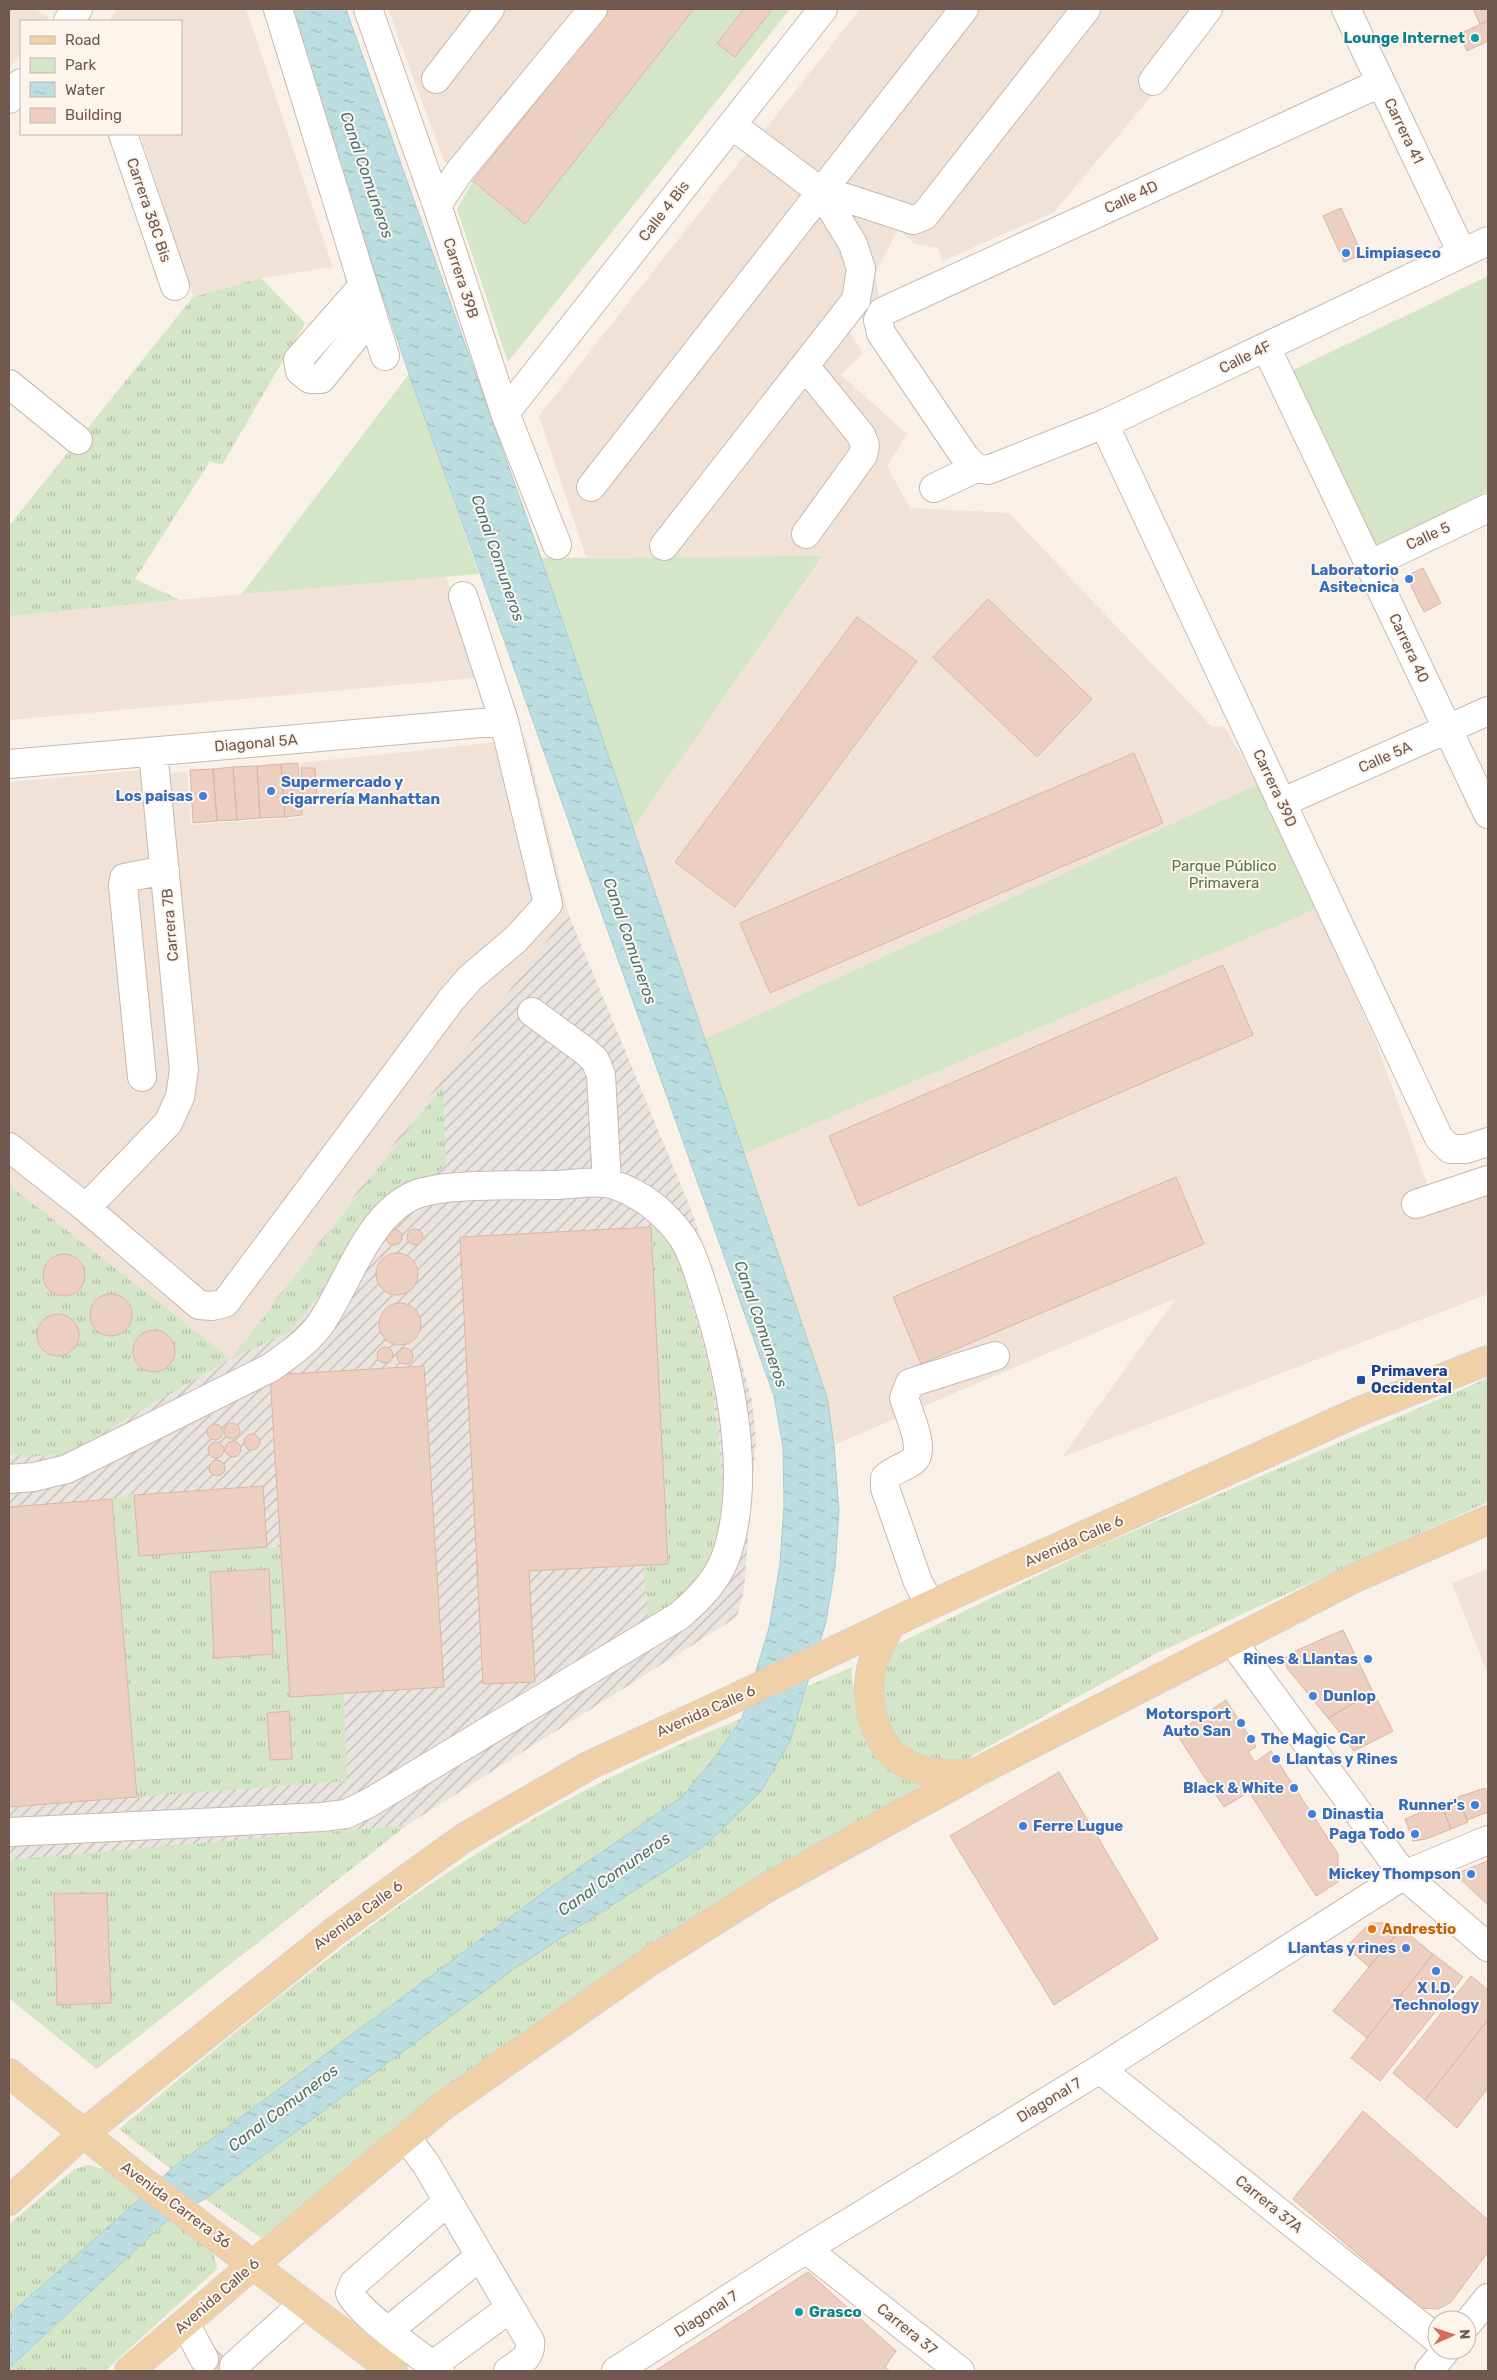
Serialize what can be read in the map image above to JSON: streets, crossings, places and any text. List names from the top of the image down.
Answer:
{
  "streets": {
    "main road": ["Avenida Calle 6", "Avenida Carrera 36"],
    "street": [
      "Carrera 41",
      "Calle 4D",
      "Carrera 38C Bis",
      "Calle 4 Bis",
      "Carrera 39B",
      "Calle 4F",
      "Calle 5",
      "Carrera 40",
      "Diagonal 5A",
      "Calle 5A",
      "Carrera 39D",
      "Carrera 7B",
      "Diagonal 7",
      "Carrera 37A",
      "Carrera 37"
    ]
  },
  "crossings": [
    ["Carrera 41", "Calle 4D"],
    ["Carrera 41", "Calle 4F"],
    ["Calle 4D", "Calle 4F"],
    ["Calle 4 Bis", "Carrera 39B"],
    ["Calle 4F", "Carrera 40"],
    ["Calle 4F", "Carrera 39D"],
    ["Calle 5", "Carrera 40"],
    ["Carrera 40", "Calle 5A"],
    ["Diagonal 5A", "Carrera 7B"],
    ["Calle 5A", "Carrera 39D"],
    ["Avenida Calle 6", "Avenida Carrera 36"],
    ["Diagonal 7", "Carrera 37A"],
    ["Diagonal 7", "Carrera 37"]
  ],
  "water": ["Canal Comuneros"],
  "parks": ["Parque Público Primavera"],
  "places": {
    "other": [
      "Lounge Internet",
      "Limpiaseco",
      "Laboratorio Asitecnica",
      "Supermercado y cigarrería Manhattan",
      "Los paisas",
      "Rines & Llantas",
      "Dunlop",
      "Motorsport Auto San",
      "The Magic Car",
      "Llantas y Rines",
      "Black & White",
      "Runner's",
      "Dinastia",
      "Ferre Lugue",
      "Paga Todo",
      "Mickey Thompson",
      "Andrestio",
      "Llantas y rines",
      "X I.D. Technology",
      "Grasco"
    ],
    "transit": ["Primavera Occidental"]
  },
  "legend": [
    "Road",
    "Park",
    "Water",
    "Building"
  ],
  "north": "right"
}
